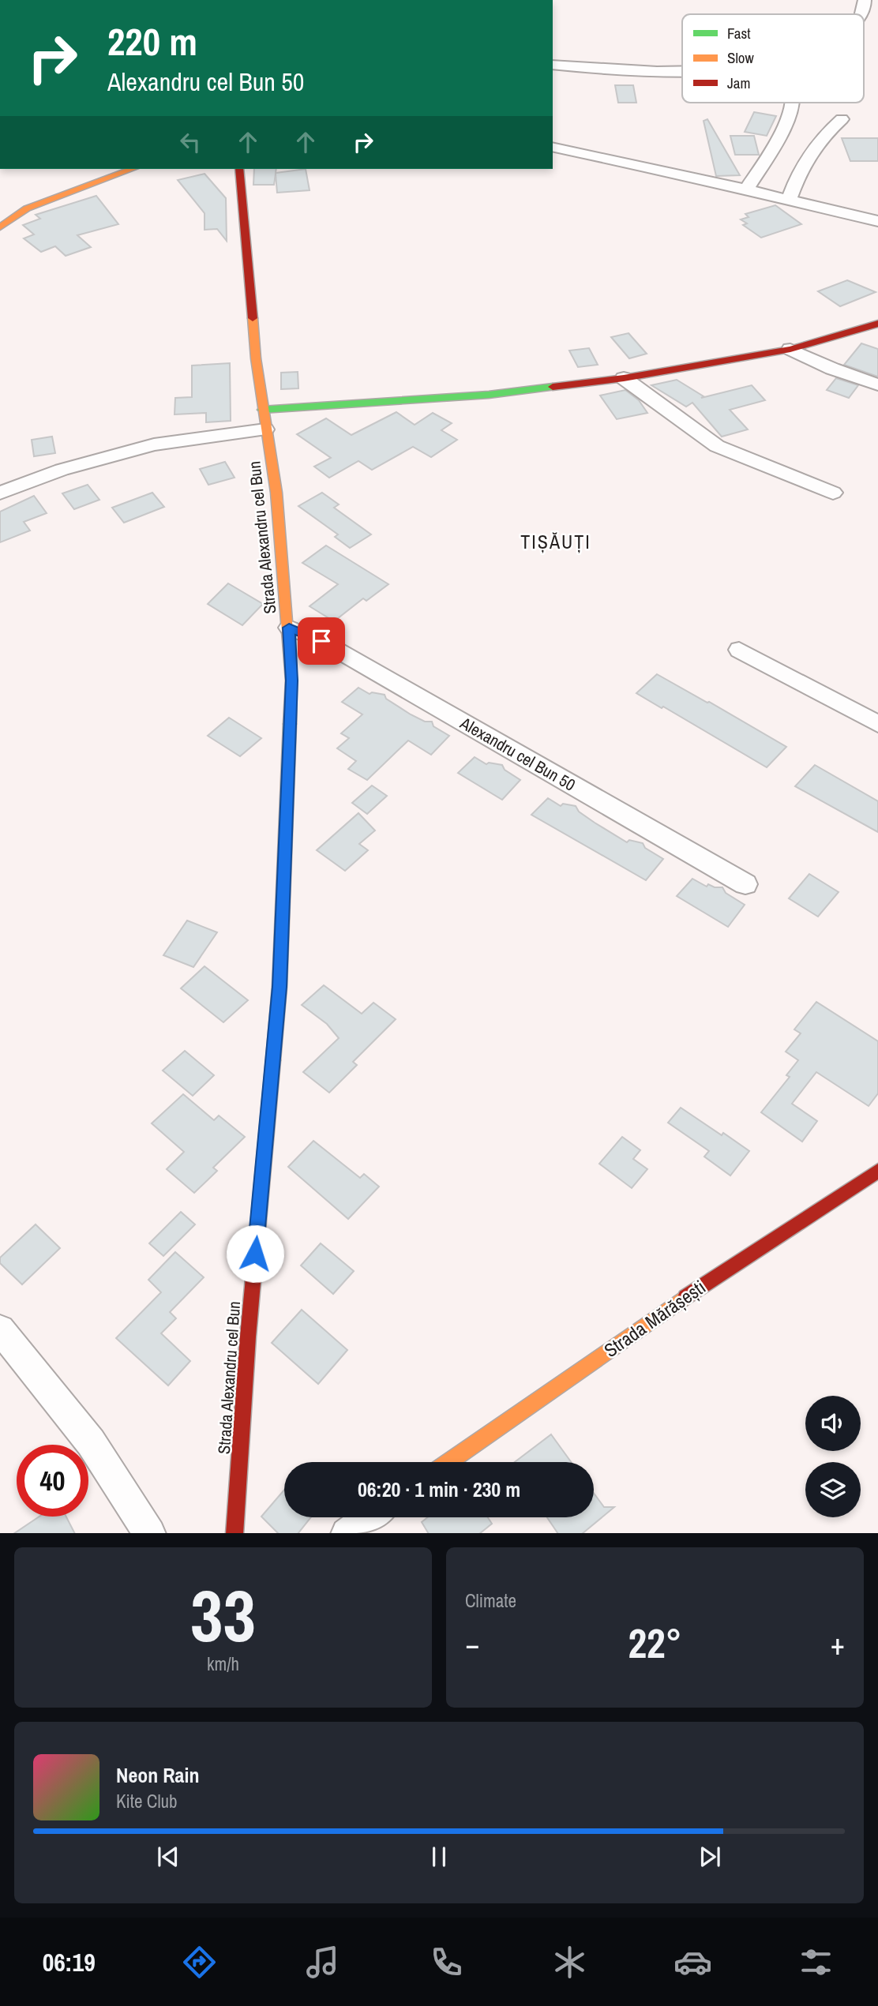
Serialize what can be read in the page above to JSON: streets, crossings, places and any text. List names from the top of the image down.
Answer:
{
  "streets": {
    "street": ["Strada Alexandru cel Bun", "Alexandru cel Bun 50", "Strada Mărășești"]
  },
  "crossings": [
    ["Strada Alexandru cel Bun", "Alexandru cel Bun 50"]
  ],
  "districts": ["TIȘĂUȚI"],
  "legend": ["Fast", "Slow", "Jam"],
  "page": {
    "turn": ["220 m", "Alexandru cel Bun 50"],
    "limit": "40",
    "trip": "06:20 · 1 min · 230 m",
    "tile": [
      ["33", "km/h"],
      "Climate"
    ],
    "heat": ["−", "22°", "+"],
    "song": ["Neon Rain", "Kite Club"],
    "tabs": "06:19"
  }
}
